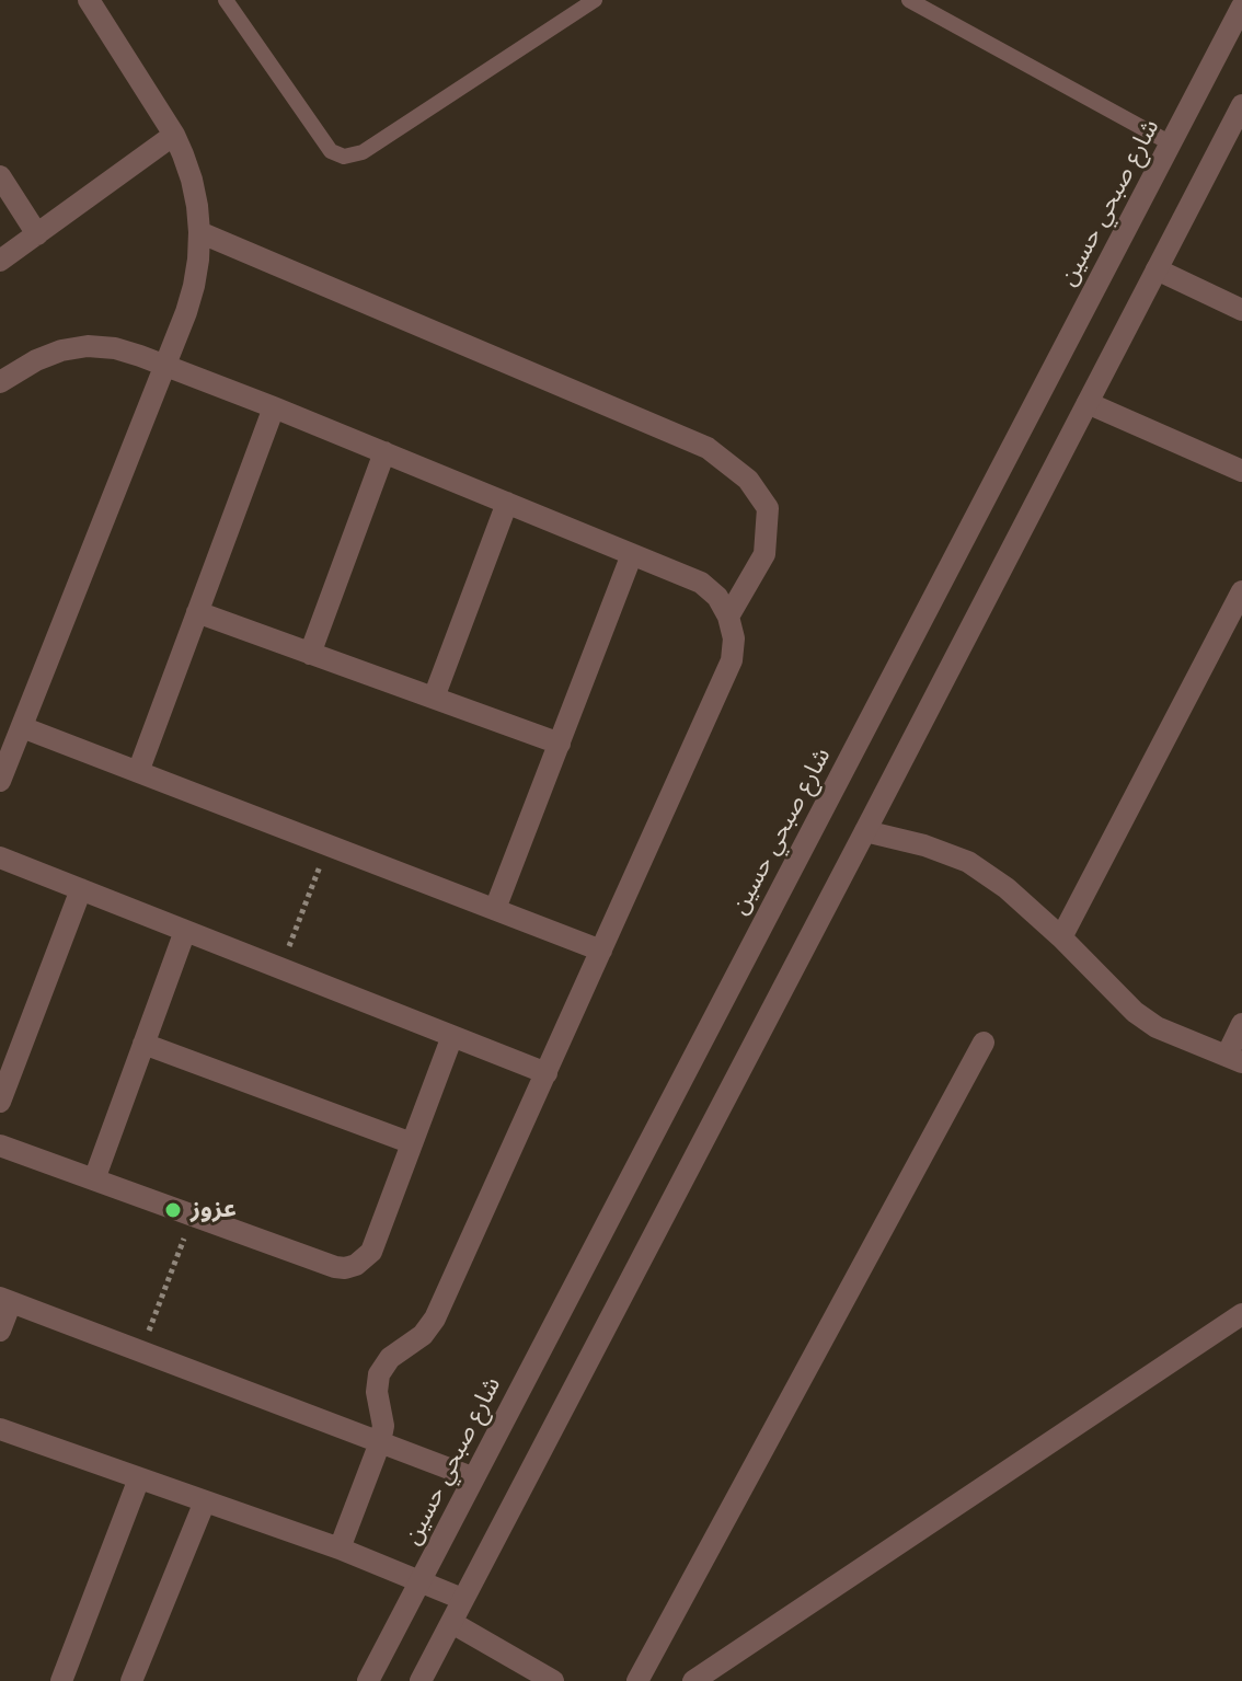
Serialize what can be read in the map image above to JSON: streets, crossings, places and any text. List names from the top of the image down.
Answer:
{
  "streets": {
    "street": ["شارع صبحي حسين"]
  },
  "places": ["عزوز"]
}
